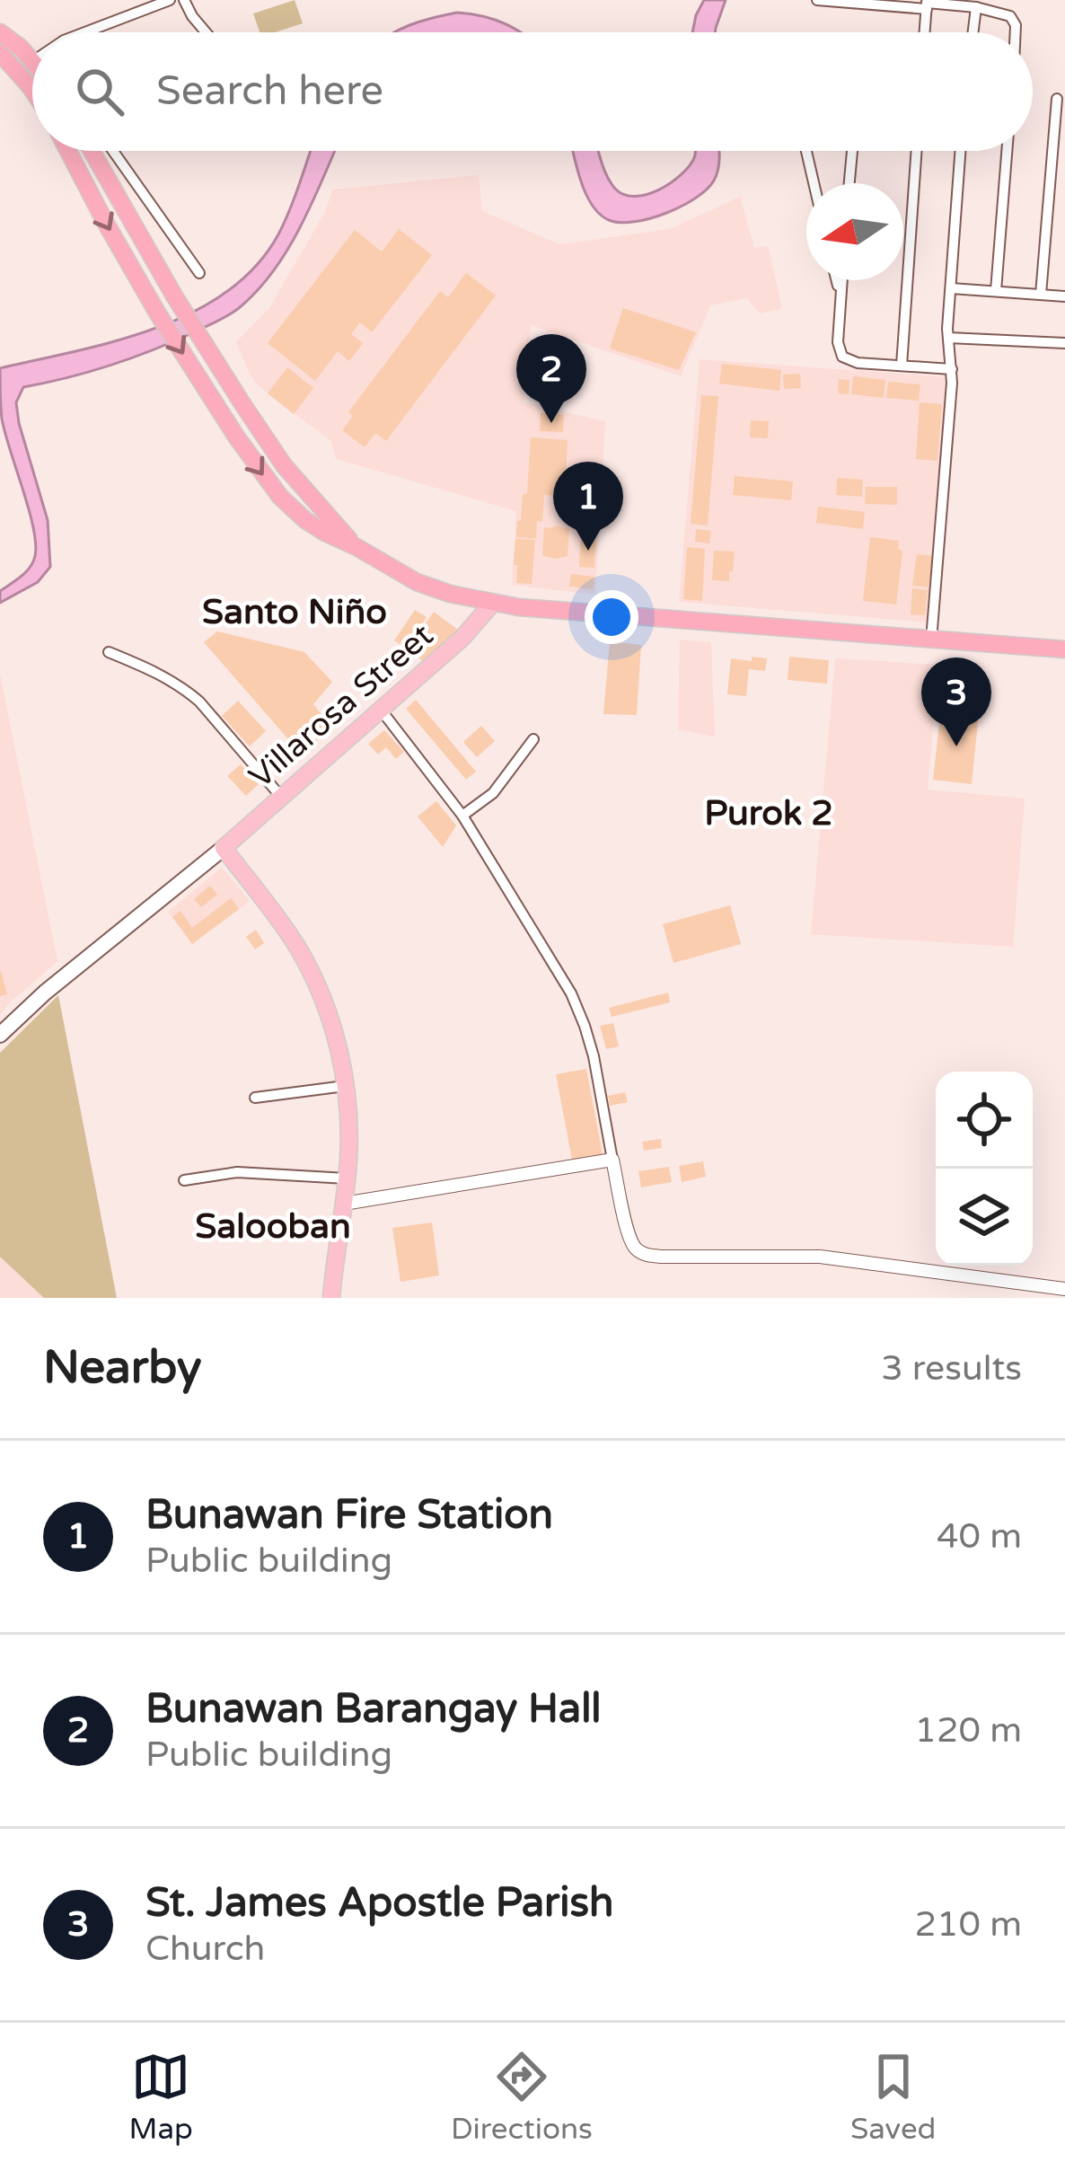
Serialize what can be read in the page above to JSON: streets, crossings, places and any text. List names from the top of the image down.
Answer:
{
  "streets": {
    "main road": ["Villarosa Street"]
  },
  "districts": ["Santo Niño", "Purok 2", "Salooban"],
  "north": "left",
  "page": {
    "search": "Search here",
    "pins": ["2", "1", "3"],
    "heading": ["Nearby", "3 results"],
    "list": [
      {
        "mark": "1",
        "name": "Bunawan Fire Station",
        "note": "Public building",
        "value": "40 m"
      },
      {
        "mark": "2",
        "name": "Bunawan Barangay Hall",
        "note": "Public building",
        "value": "120 m"
      },
      {
        "mark": "3",
        "name": "St. James Apostle Parish",
        "note": "Church",
        "value": "210 m"
      }
    ],
    "nav": ["Map", "Directions", "Saved"]
  }
}
